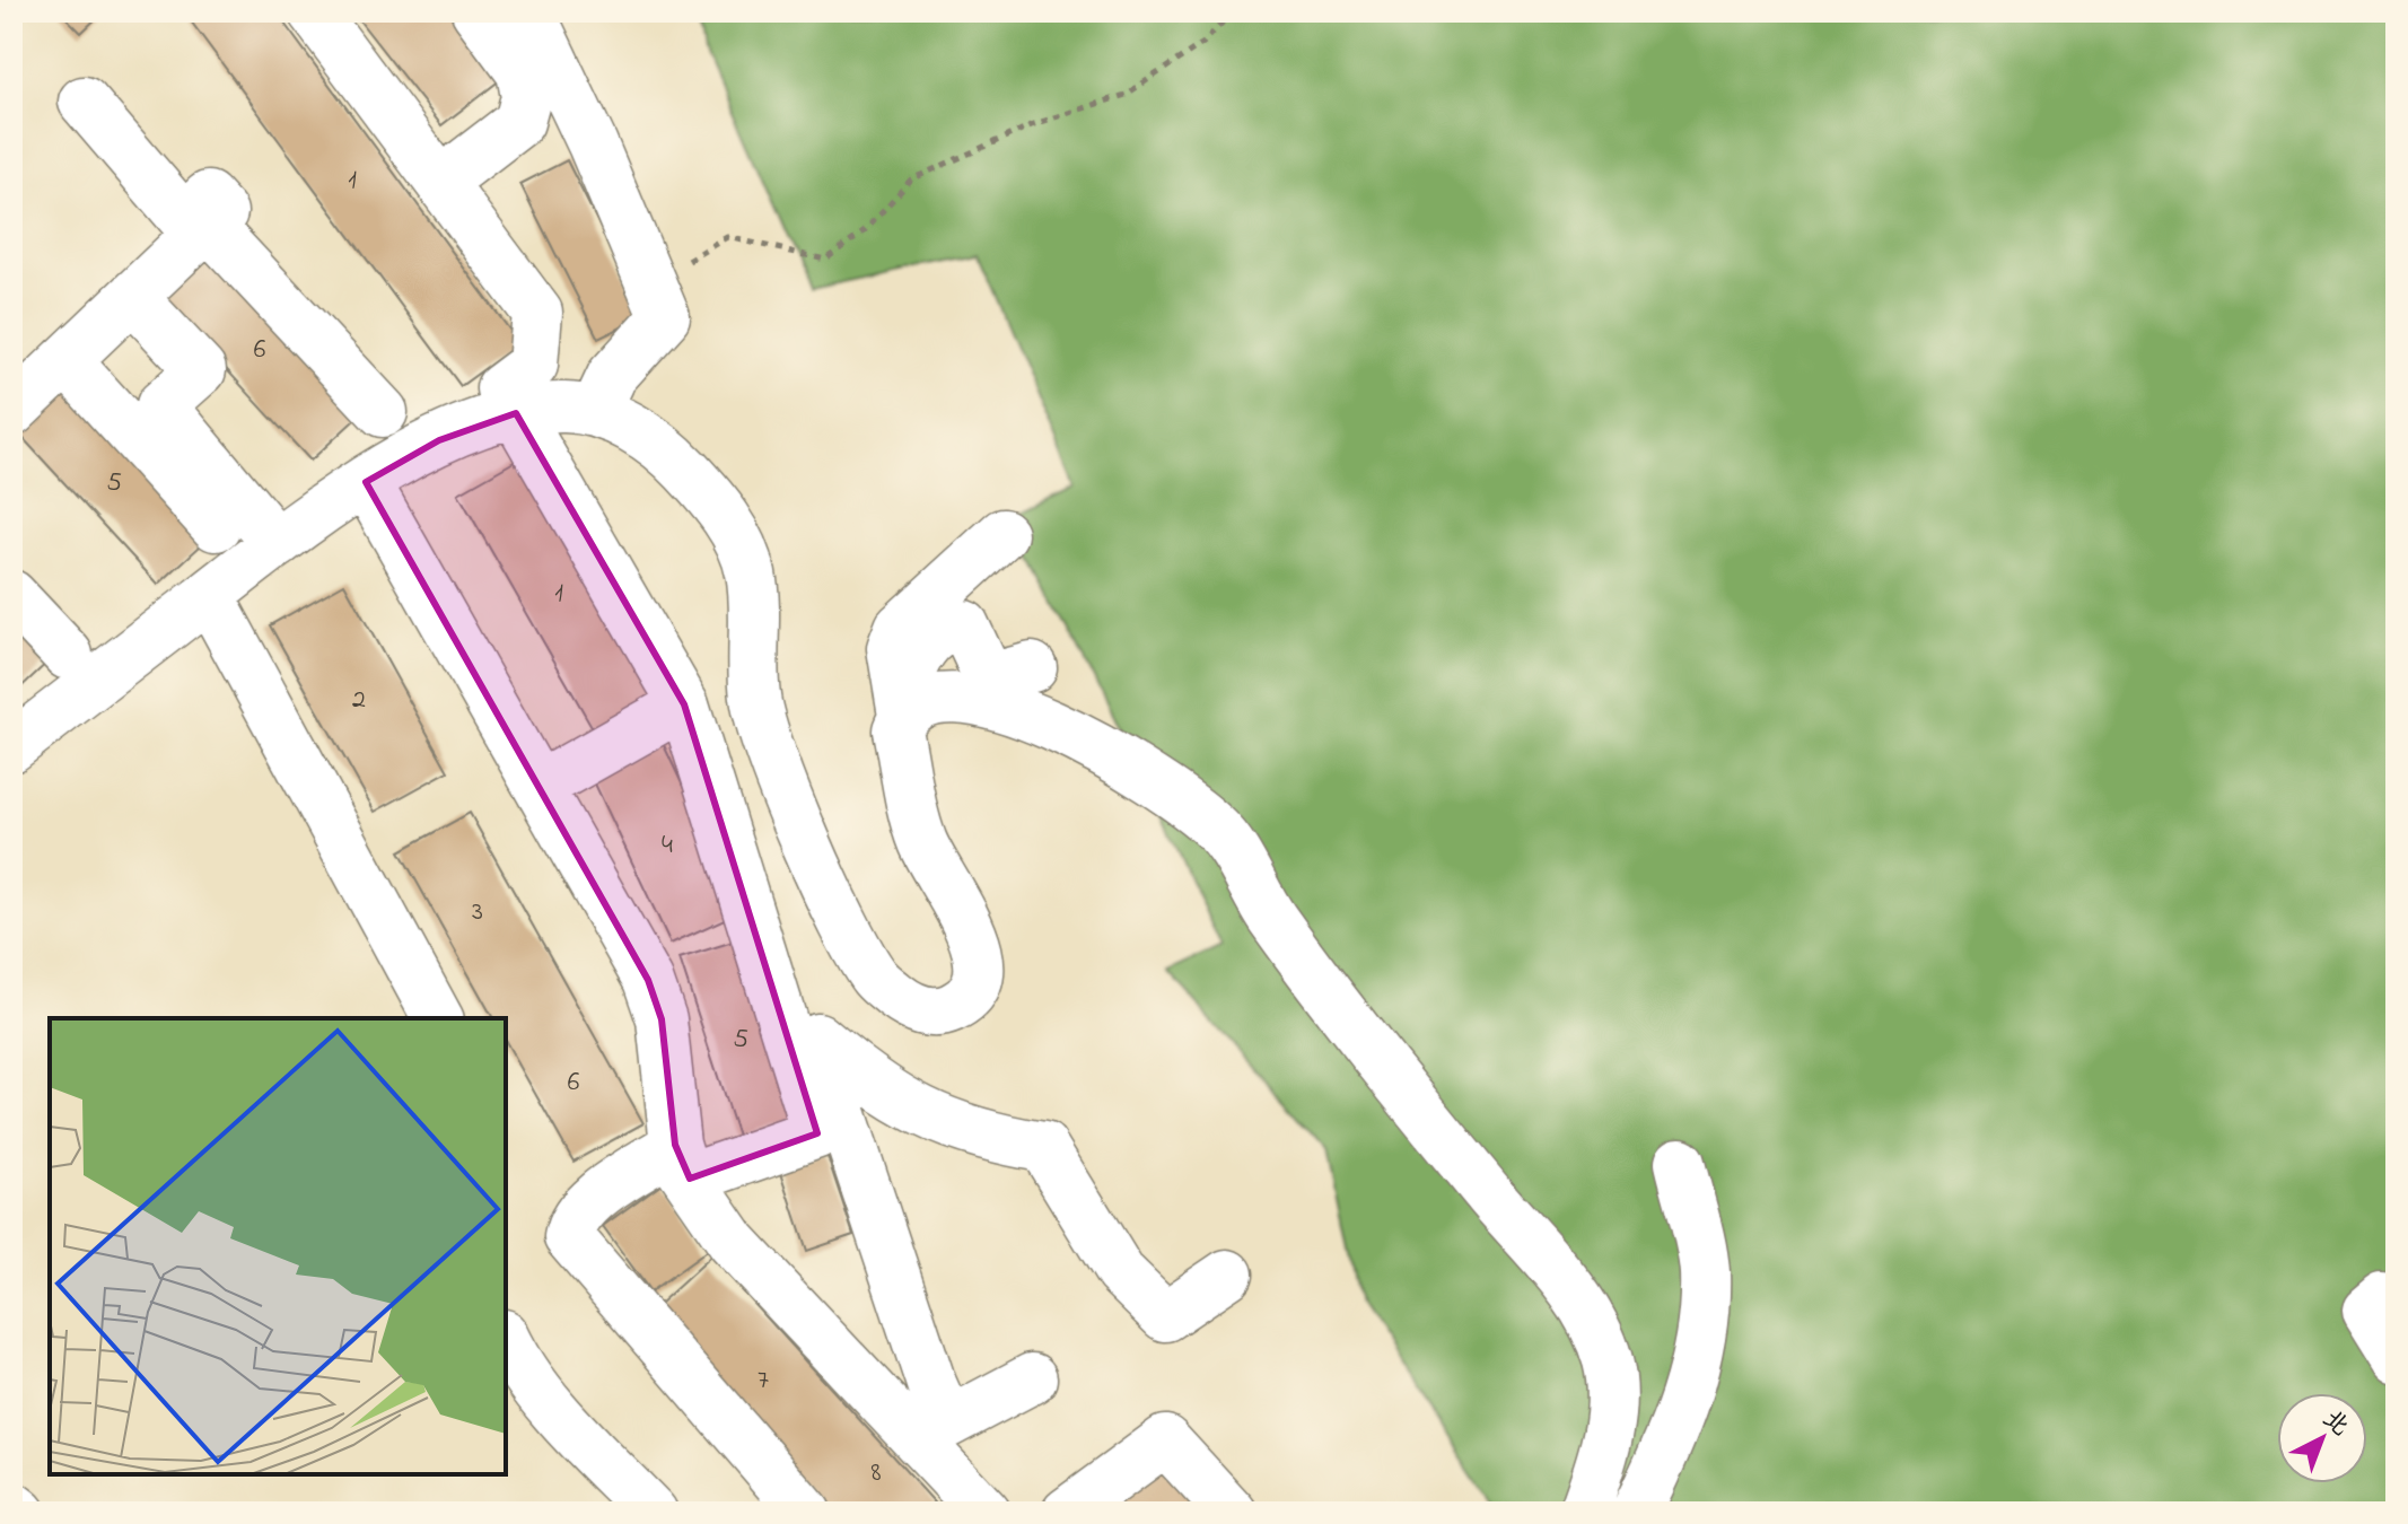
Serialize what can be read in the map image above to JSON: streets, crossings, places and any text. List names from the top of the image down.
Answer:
{
  "house_numbers": [
    "1",
    "6",
    "5",
    "1",
    "2",
    "4",
    "3",
    "5",
    "6",
    "7",
    "8"
  ],
  "north": "top right"
}
